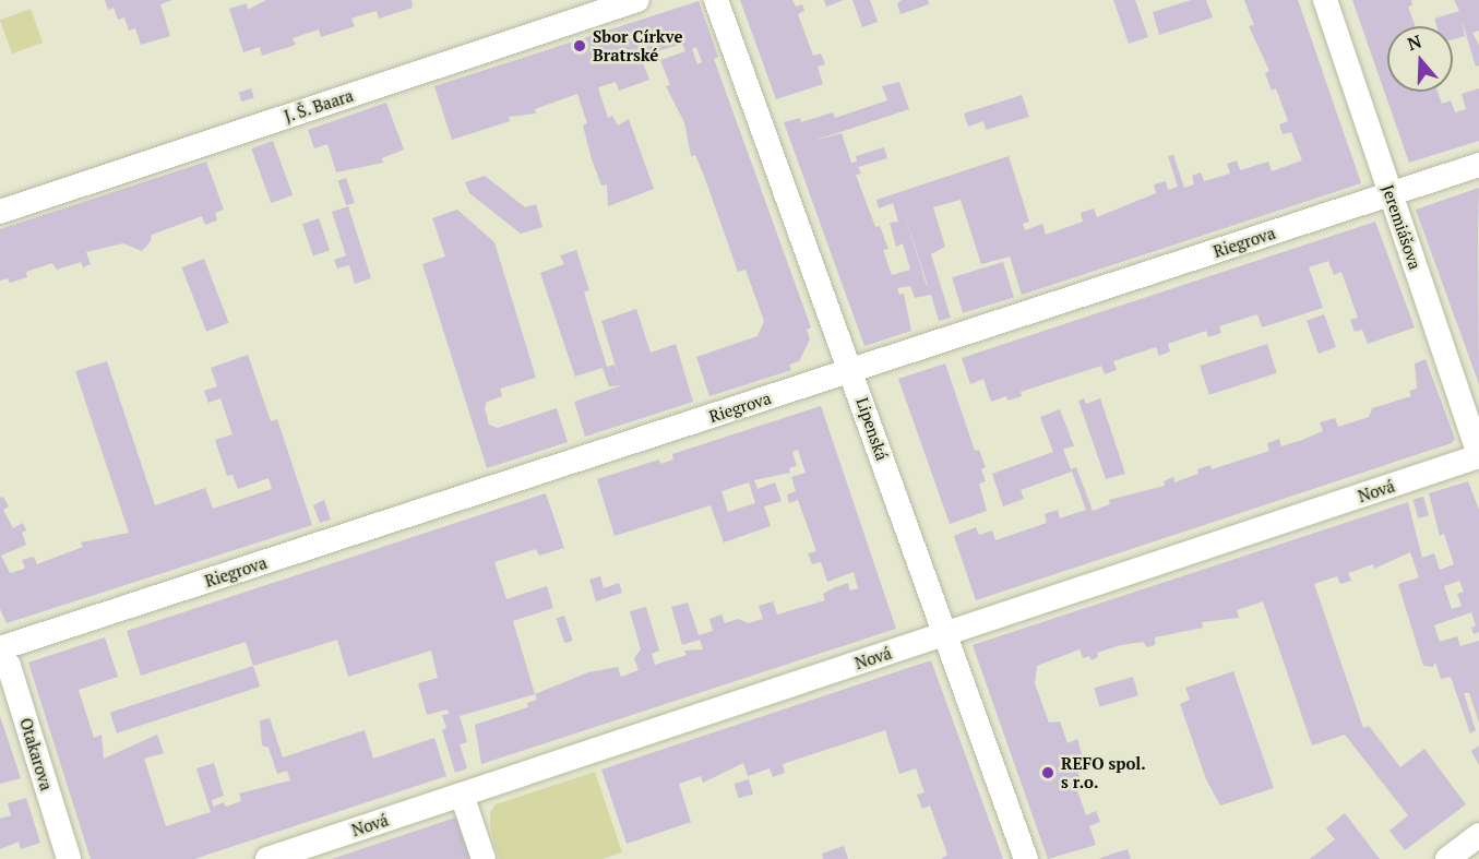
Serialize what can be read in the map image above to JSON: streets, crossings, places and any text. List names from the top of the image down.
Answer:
{
  "streets": {
    "street": [
      "J. Š. Baara",
      "Jeremiášova",
      "Riegrova",
      "Lipenská",
      "Nová",
      "Otakarova"
    ]
  },
  "crossings": [
    ["Jeremiášova", "Riegrova"],
    ["Jeremiášova", "Nová"],
    ["Riegrova", "Lipenská"],
    ["Riegrova", "Otakarova"],
    ["Lipenská", "Nová"]
  ],
  "places": ["Sbor Církve Bratrské", "REFO spol. s r.o."],
  "north": "top"
}
